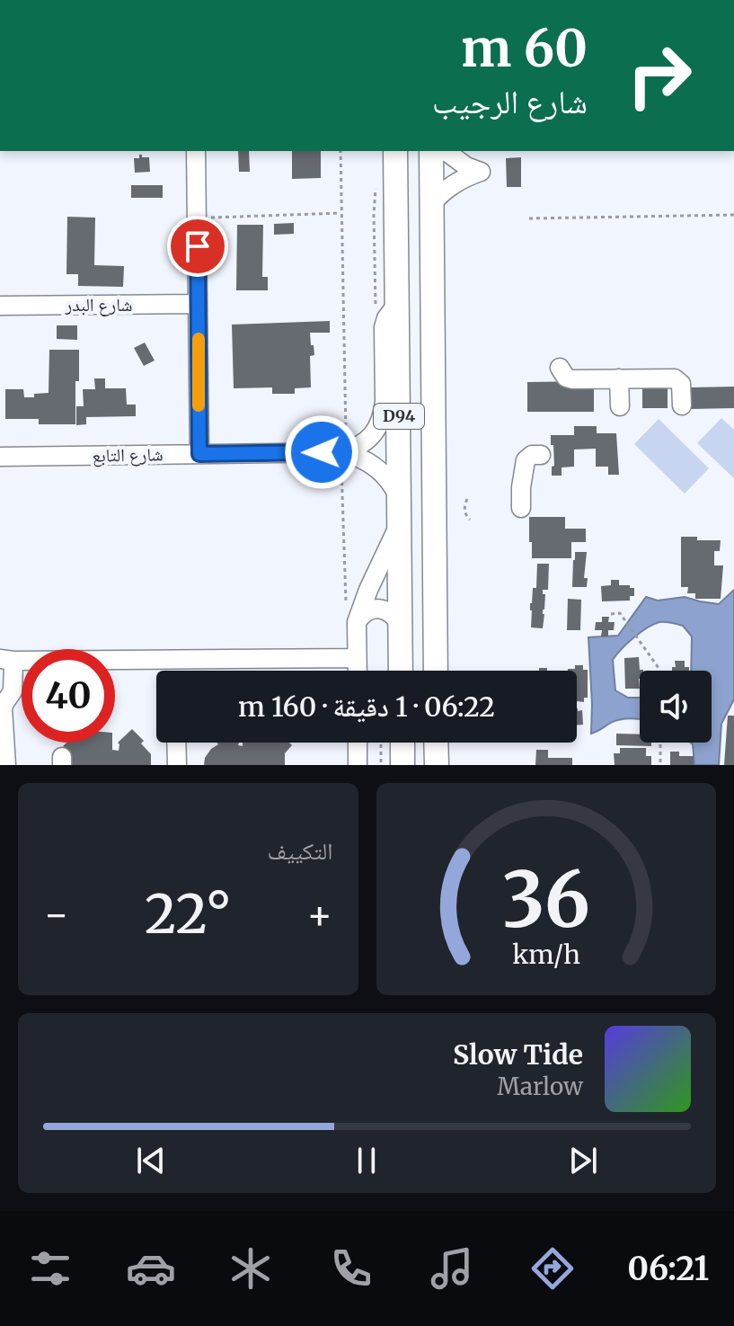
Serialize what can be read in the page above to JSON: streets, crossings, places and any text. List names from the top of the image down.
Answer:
{
  "streets": {
    "main road": ["D94"],
    "street": ["شارع البدر", "شارع التابع"]
  },
  "crossings": [
    ["D94", "شارع التابع"]
  ],
  "page": {
    "turn": ["60 m", "شارع الرجيب"],
    "limit": "40",
    "trip": "06:22 · 1 دقيقة · 160 m",
    "tile": "التكييف",
    "heat": ["−", "22°", "+"],
    "song": ["Slow Tide", "Marlow"],
    "tabs": "06:21",
    "gauge": ["36", "km/h"]
  }
}
